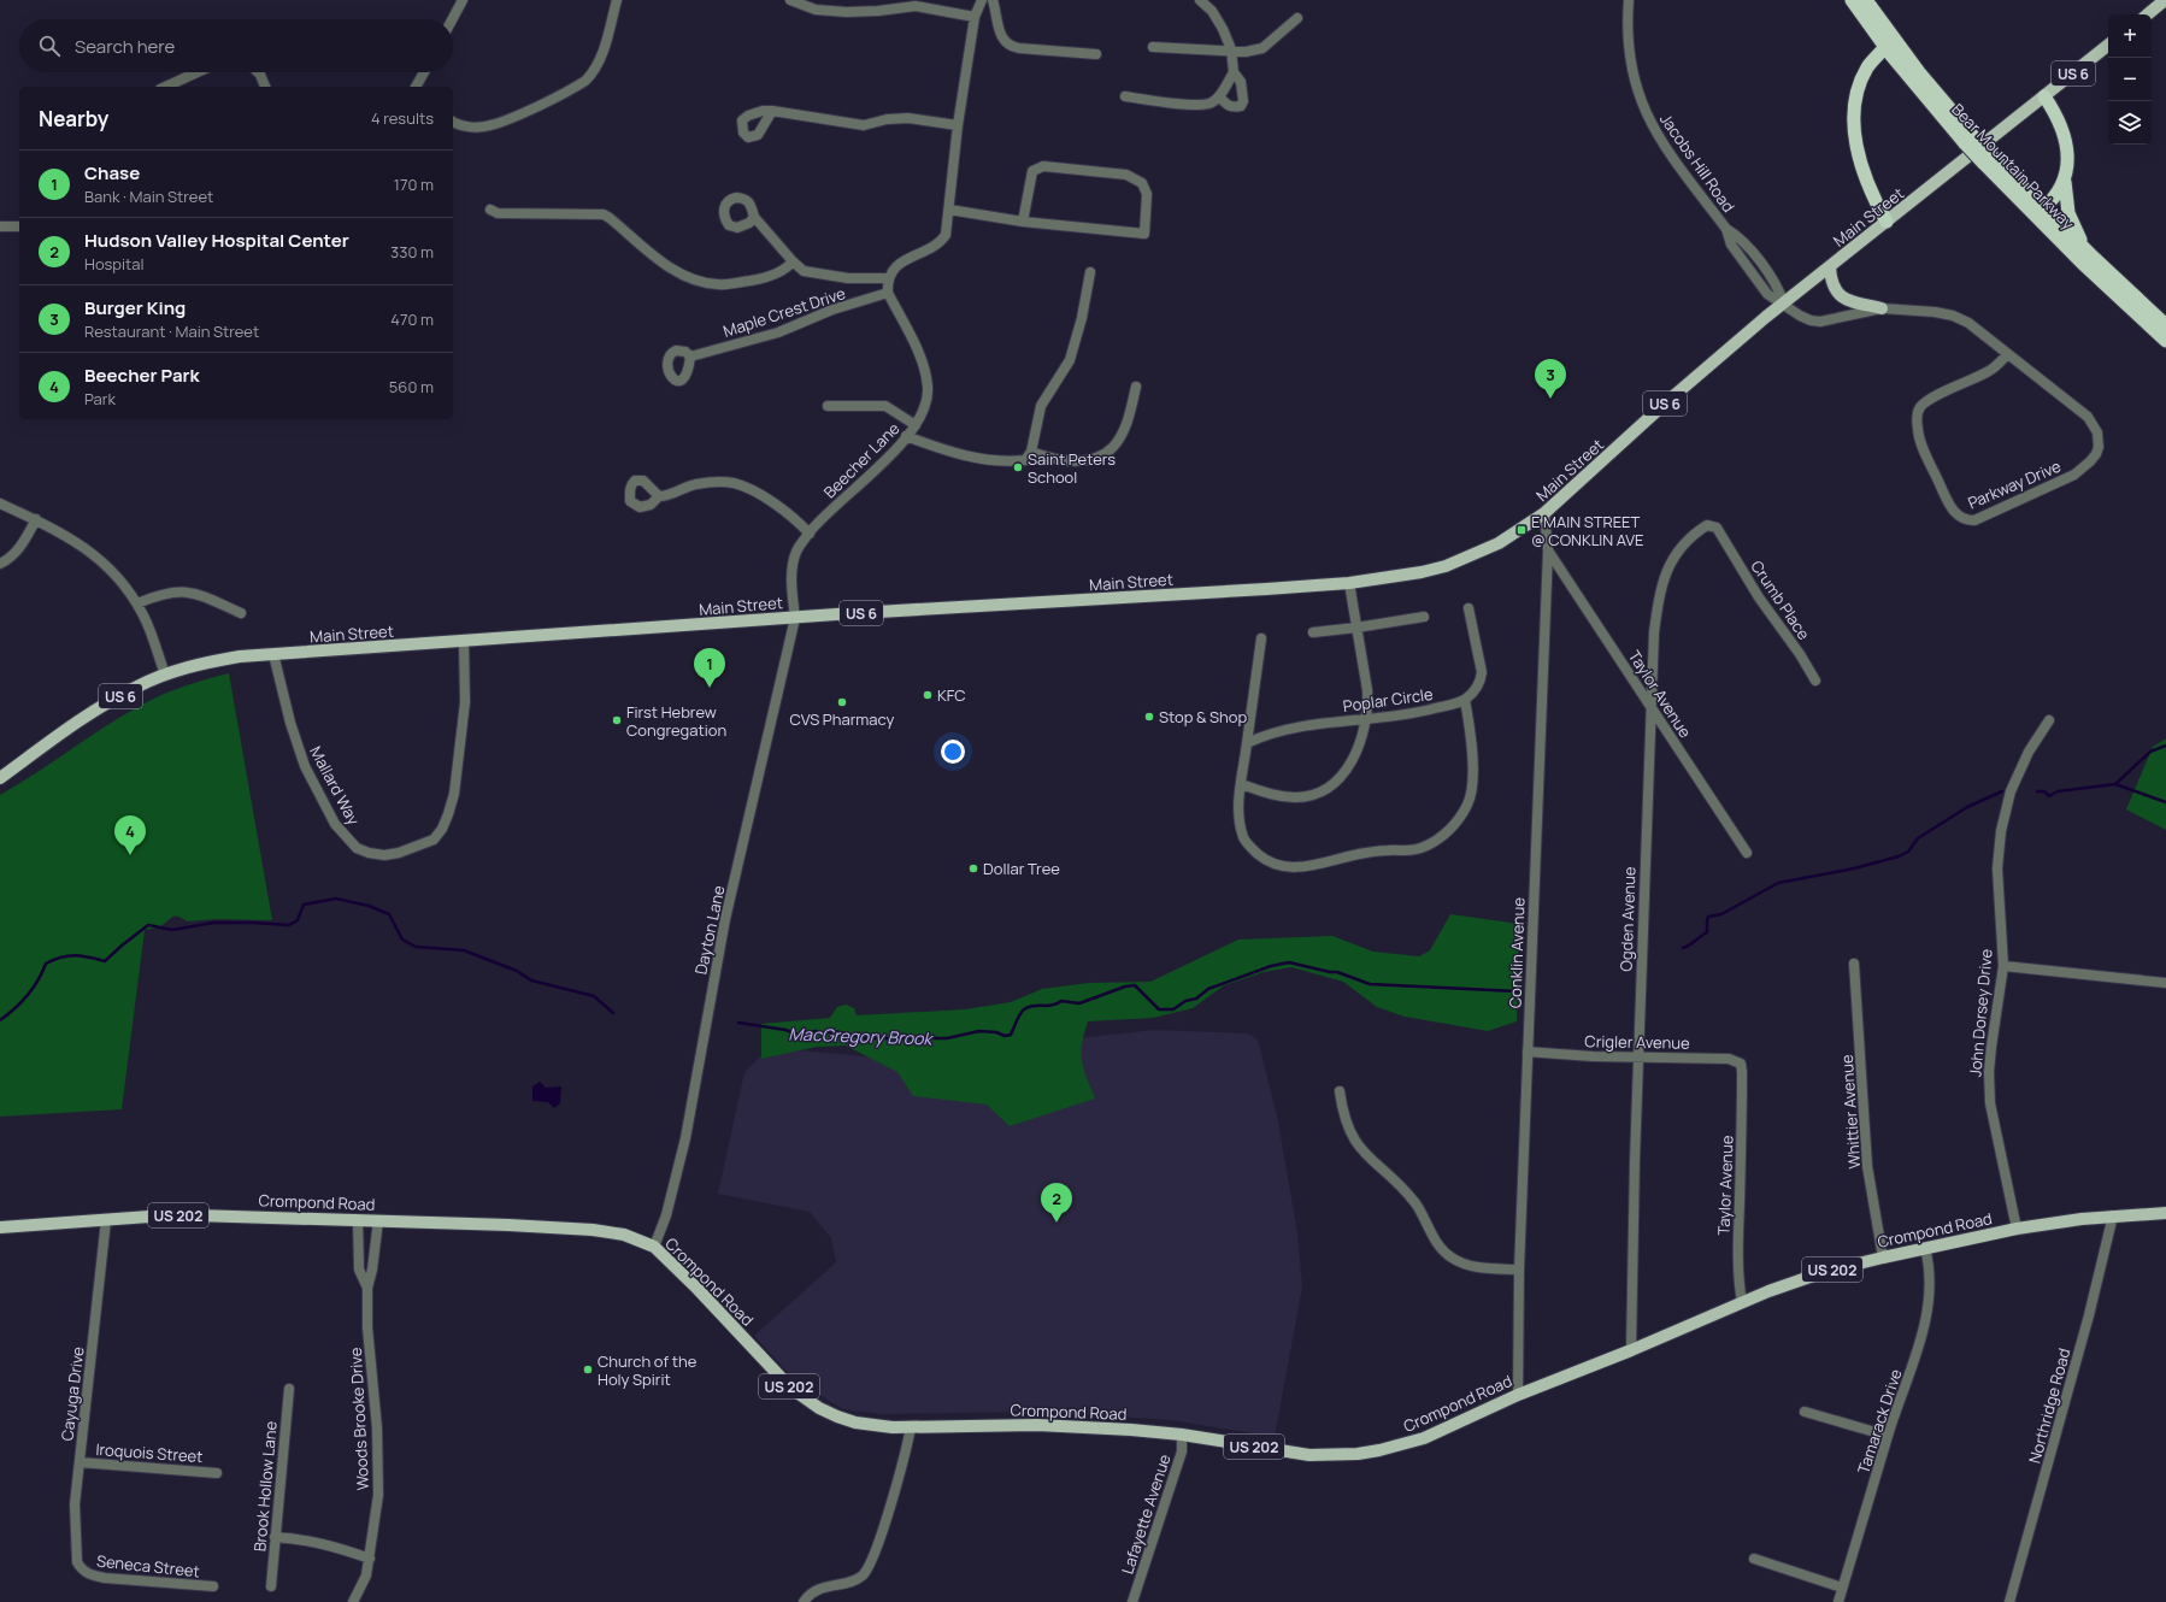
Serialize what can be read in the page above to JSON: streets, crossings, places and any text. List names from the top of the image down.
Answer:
{
  "streets": {
    "highway": ["Bear Mountain Parkway"],
    "main road": [
      "US 6",
      "Main Street",
      "Crompond Road",
      "US 202"
    ],
    "street": [
      "Jacobs Hill Road",
      "Maple Crest Drive",
      "Beecher Lane",
      "Parkway Drive",
      "Crumb Place",
      "Taylor Avenue",
      "Poplar Circle",
      "Mallard Way",
      "Ogden Avenue",
      "Dayton Lane",
      "Conklin Avenue",
      "John Dorsey Drive",
      "Crigler Avenue",
      "Whittier Avenue",
      "Cayuga Drive",
      "Northridge Road",
      "Woods Brooke Drive",
      "Tamarack Drive",
      "Iroquois Street",
      "Brook Hollow Lane",
      "Lafayette Avenue",
      "Seneca Street"
    ]
  },
  "crossings": [
    ["Jacobs Hill Road", "Main Street"],
    ["Jacobs Hill Road", "Parkway Drive"],
    ["Main Street", "Beecher Lane"],
    ["Main Street", "Parkway Drive"],
    ["Main Street", "Mallard Way"],
    ["Main Street", "Dayton Lane"],
    ["Main Street", "Conklin Avenue"],
    ["Maple Crest Drive", "Beecher Lane"],
    ["Beecher Lane", "Dayton Lane"],
    ["Crumb Place", "Ogden Avenue"],
    ["Taylor Avenue", "Ogden Avenue"],
    ["Taylor Avenue", "Conklin Avenue"],
    ["Taylor Avenue", "Crigler Avenue"],
    ["Taylor Avenue", "Crompond Road"],
    ["Ogden Avenue", "Crigler Avenue"],
    ["Ogden Avenue", "Crompond Road"],
    ["Dayton Lane", "Crompond Road"],
    ["Conklin Avenue", "Crigler Avenue"],
    ["Conklin Avenue", "Crompond Road"],
    ["John Dorsey Drive", "Crompond Road"],
    ["Whittier Avenue", "Crompond Road"],
    ["Crompond Road", "Cayuga Drive"],
    ["Crompond Road", "Northridge Road"],
    ["Crompond Road", "Woods Brooke Drive"],
    ["Crompond Road", "Tamarack Drive"],
    ["Crompond Road", "Lafayette Avenue"],
    ["Cayuga Drive", "Iroquois Street"],
    ["Cayuga Drive", "Seneca Street"]
  ],
  "water": ["MacGregory Brook"],
  "places": {
    "other": [
      "Saint Peters School",
      "KFC",
      "CVS Pharmacy",
      "Stop & Shop",
      "First Hebrew Congregation",
      "Dollar Tree",
      "Church of the Holy Spirit"
    ],
    "transit": ["E MAIN STREET @ CONKLIN AVE"]
  },
  "page": {
    "map_buttons": ["+", "−"],
    "search": "Search here",
    "heading": ["Nearby", "4 results"],
    "list": [
      {
        "mark": "1",
        "name": "Chase",
        "note": "Bank · Main Street",
        "value": "170 m"
      },
      {
        "mark": "2",
        "name": "Hudson Valley Hospital Center",
        "note": "Hospital",
        "value": "330 m"
      },
      {
        "mark": "3",
        "name": "Burger King",
        "note": "Restaurant · Main Street",
        "value": "470 m"
      },
      {
        "mark": "4",
        "name": "Beecher Park",
        "note": "Park",
        "value": "560 m"
      }
    ],
    "pins": [
      "3",
      "1",
      "4",
      "2"
    ]
  }
}
